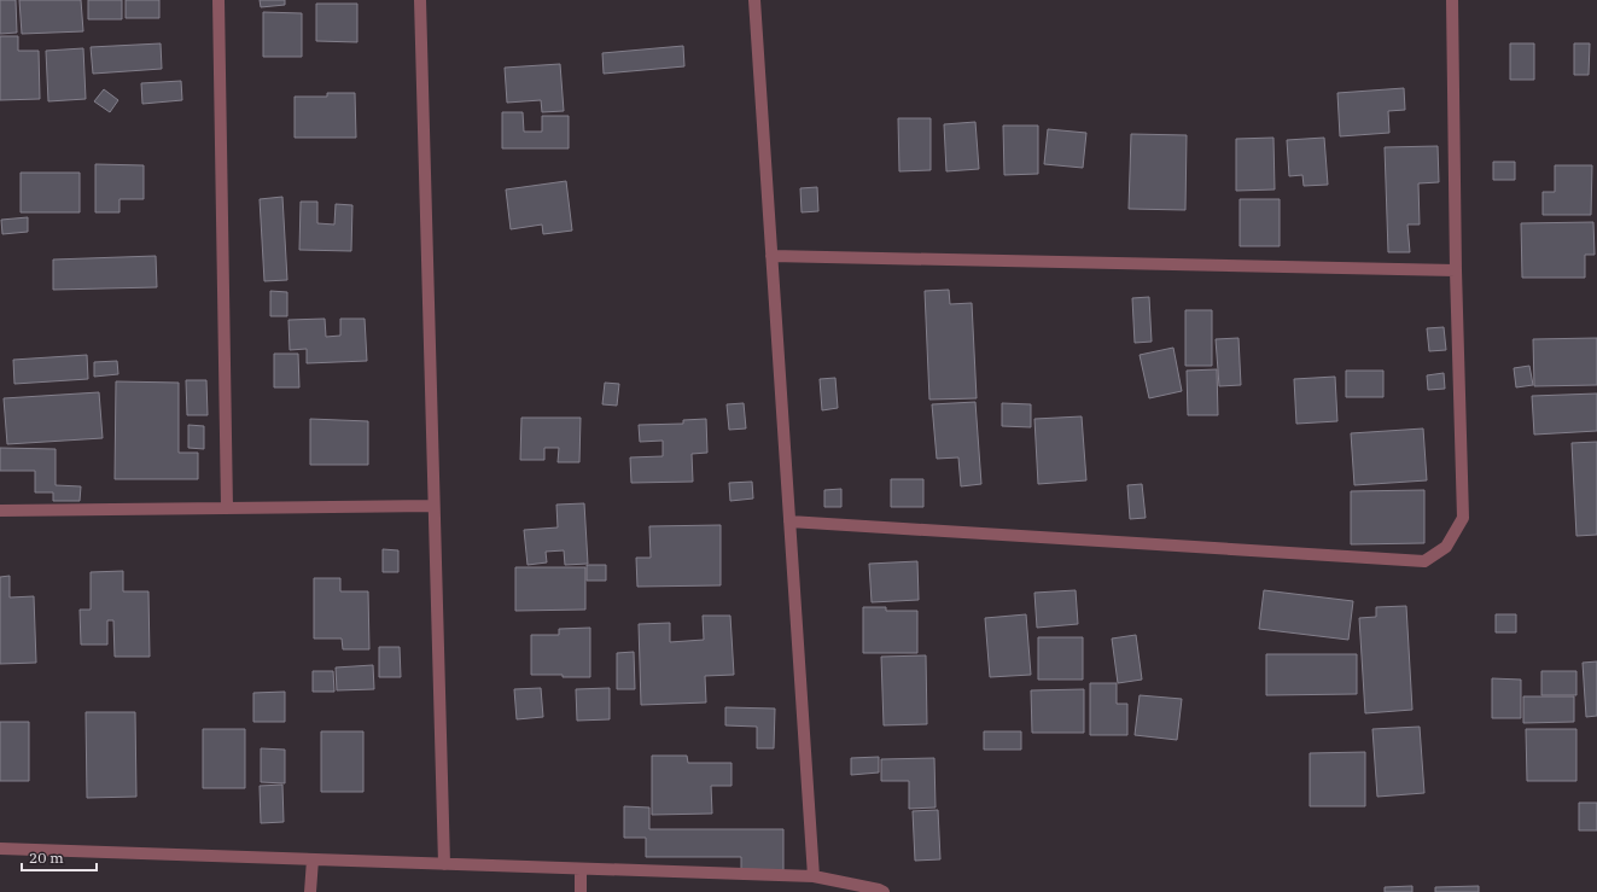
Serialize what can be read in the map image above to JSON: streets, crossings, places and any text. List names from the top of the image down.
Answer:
{
  "scale_bar": "20 m"
}
